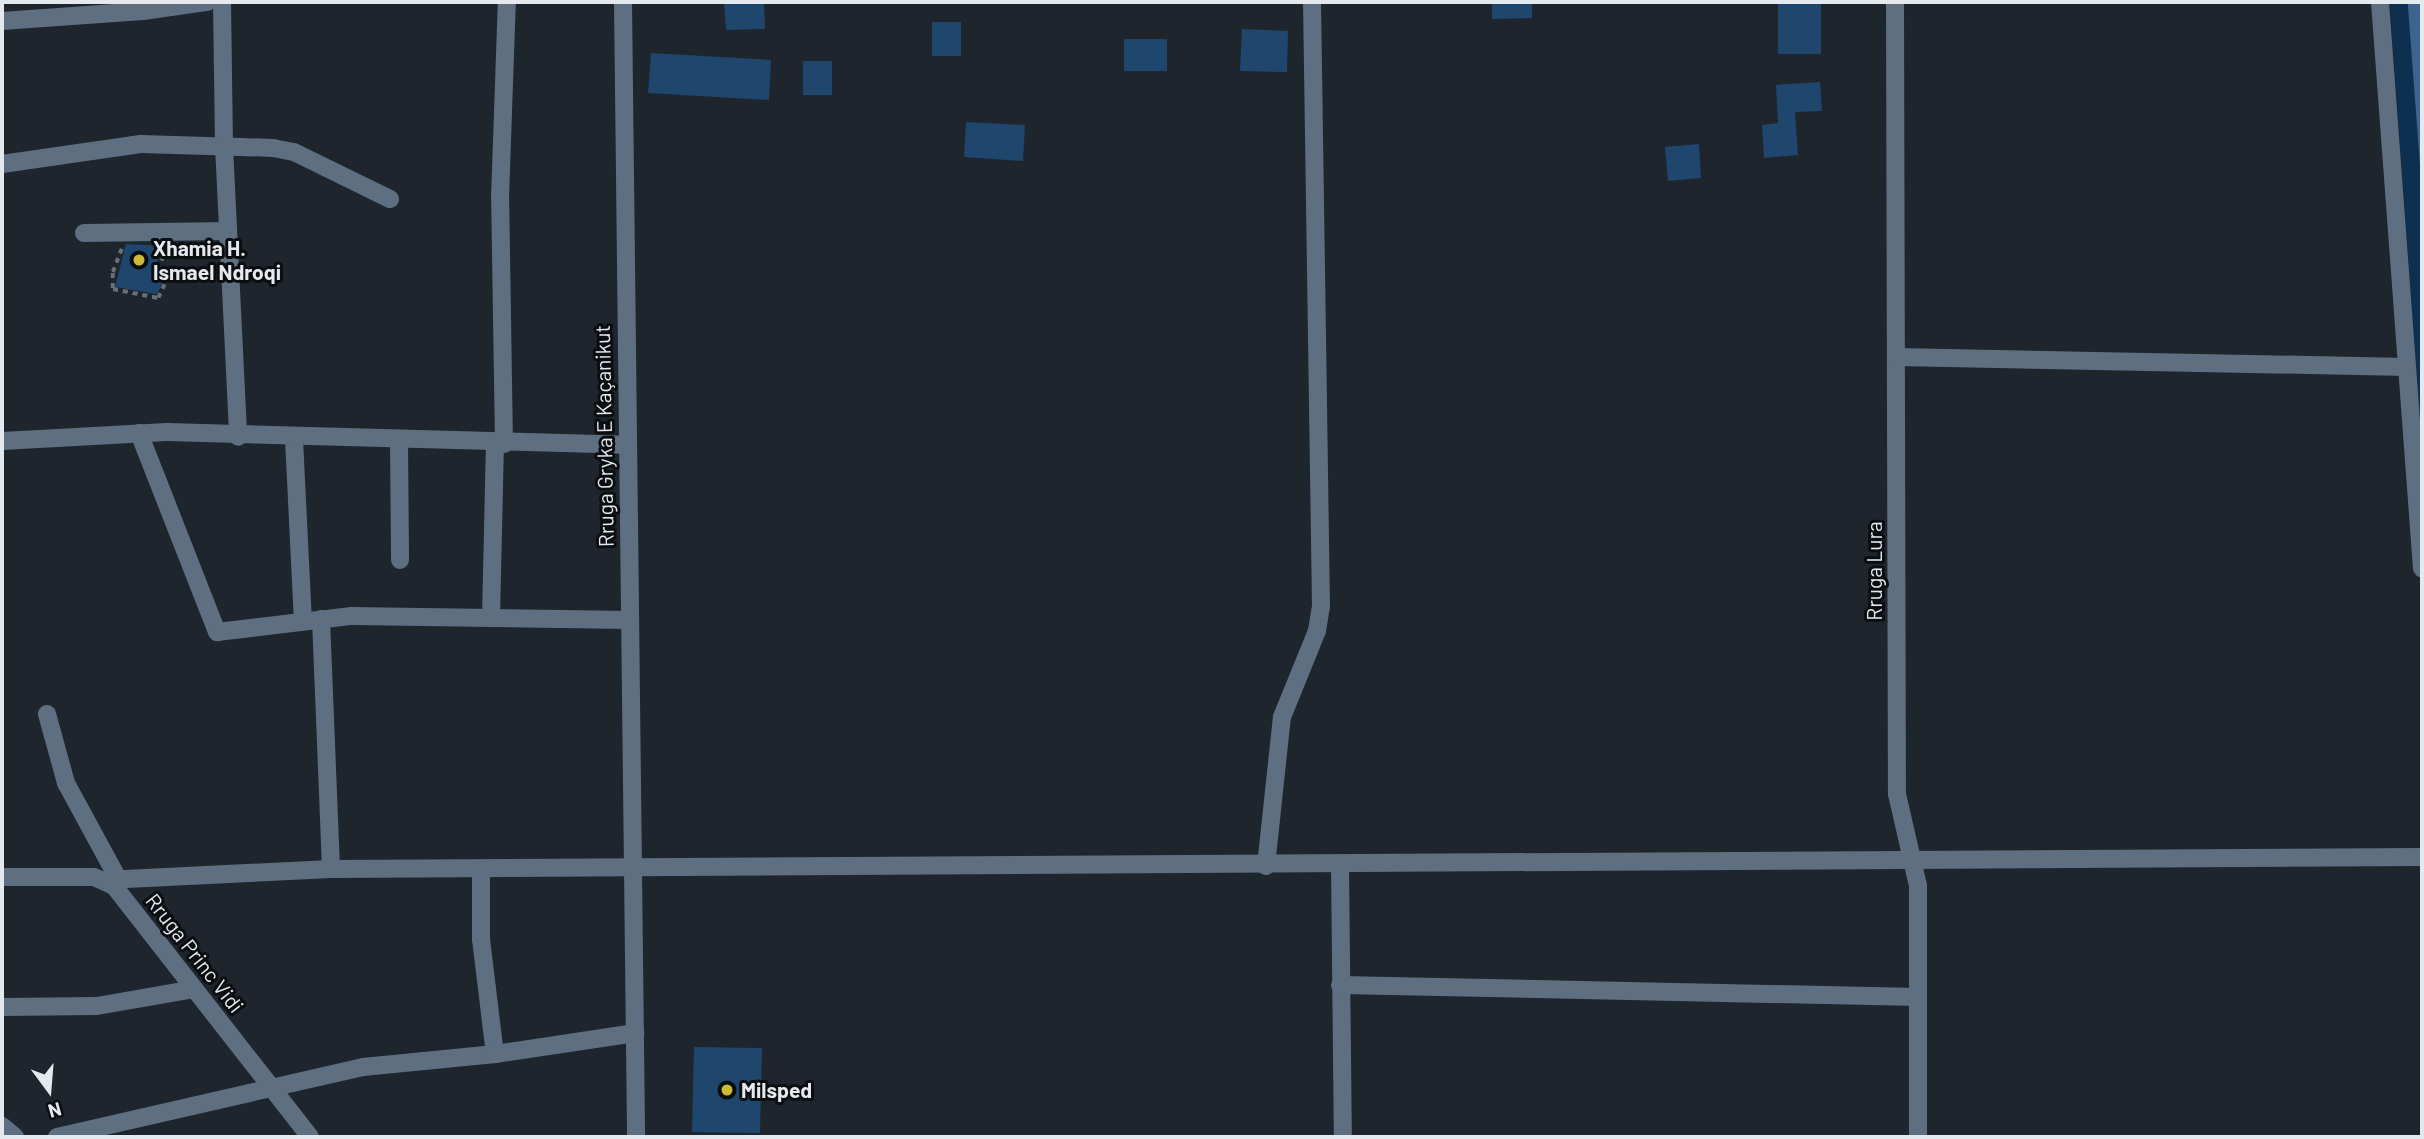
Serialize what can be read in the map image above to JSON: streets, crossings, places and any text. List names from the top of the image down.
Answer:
{
  "streets": {
    "street": ["Rruga Gryka E Kaçanikut", "Rruga Lura", "Rruga Princ Vidi"]
  },
  "places": ["Xhamia H. Ismael Ndroqi", "Milsped"],
  "north": "bottom"
}
